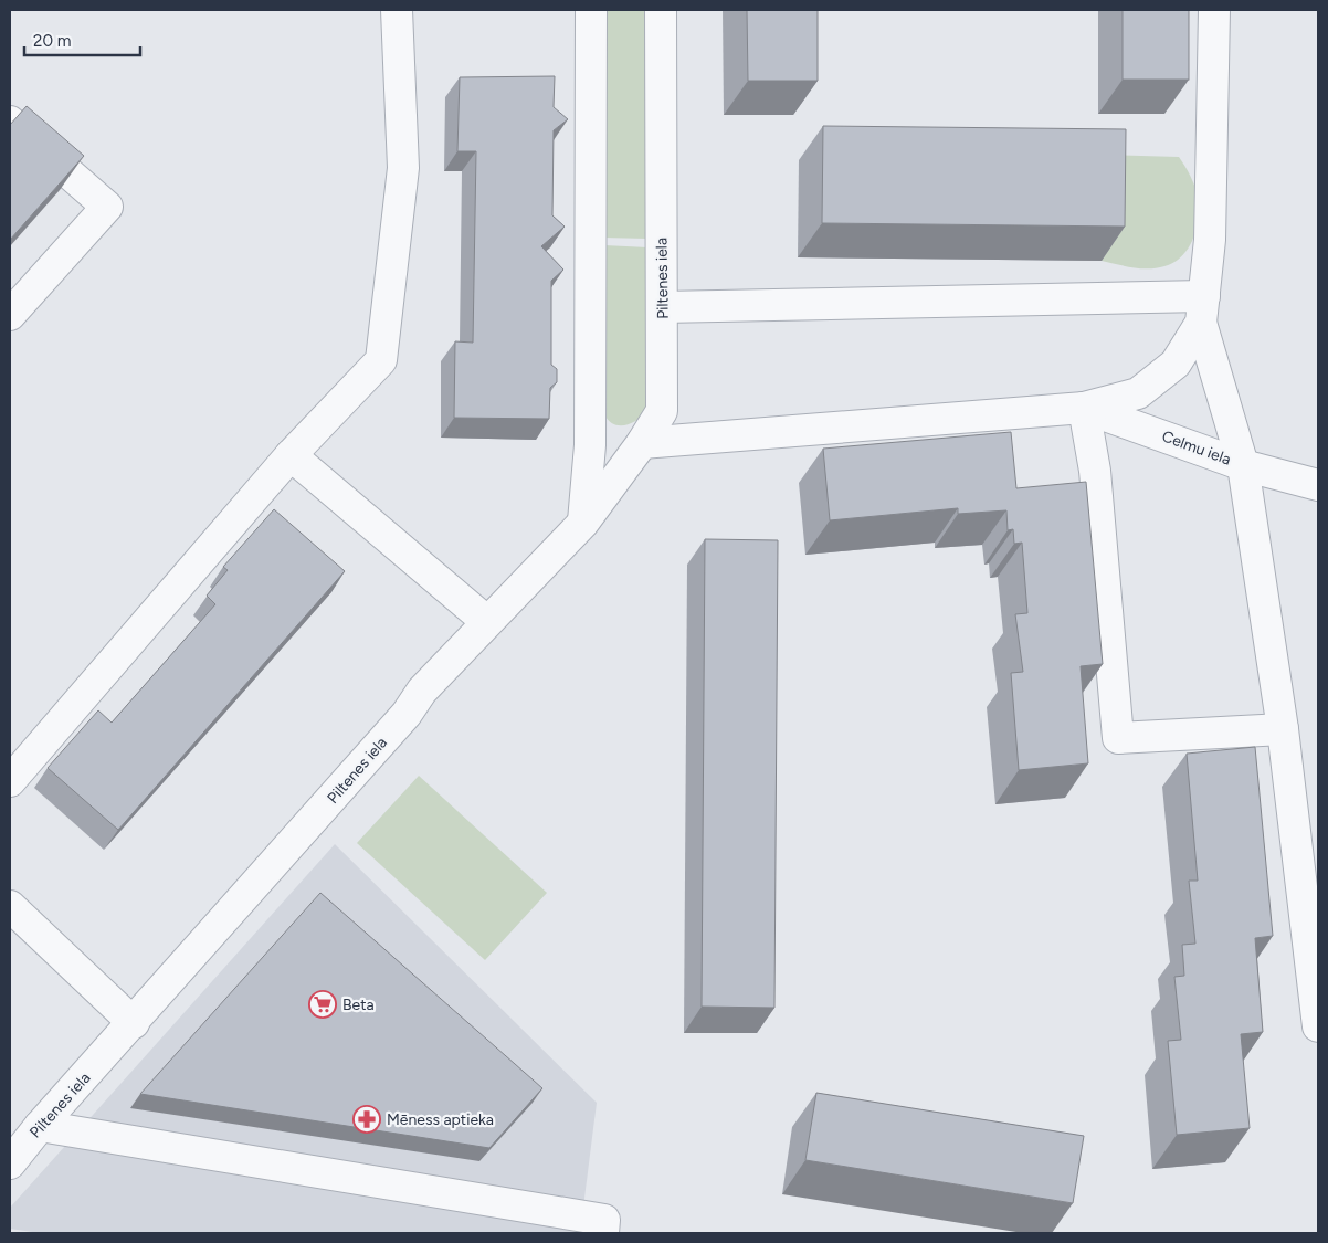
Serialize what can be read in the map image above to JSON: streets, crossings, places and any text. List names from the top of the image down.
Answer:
{
  "streets": {
    "street": ["Piltenes iela", "Celmu iela"]
  },
  "places": {
    "supermarket": ["Beta"],
    "pharmacy": ["Mēness aptieka"]
  },
  "scale_bar": "20 m"
}
